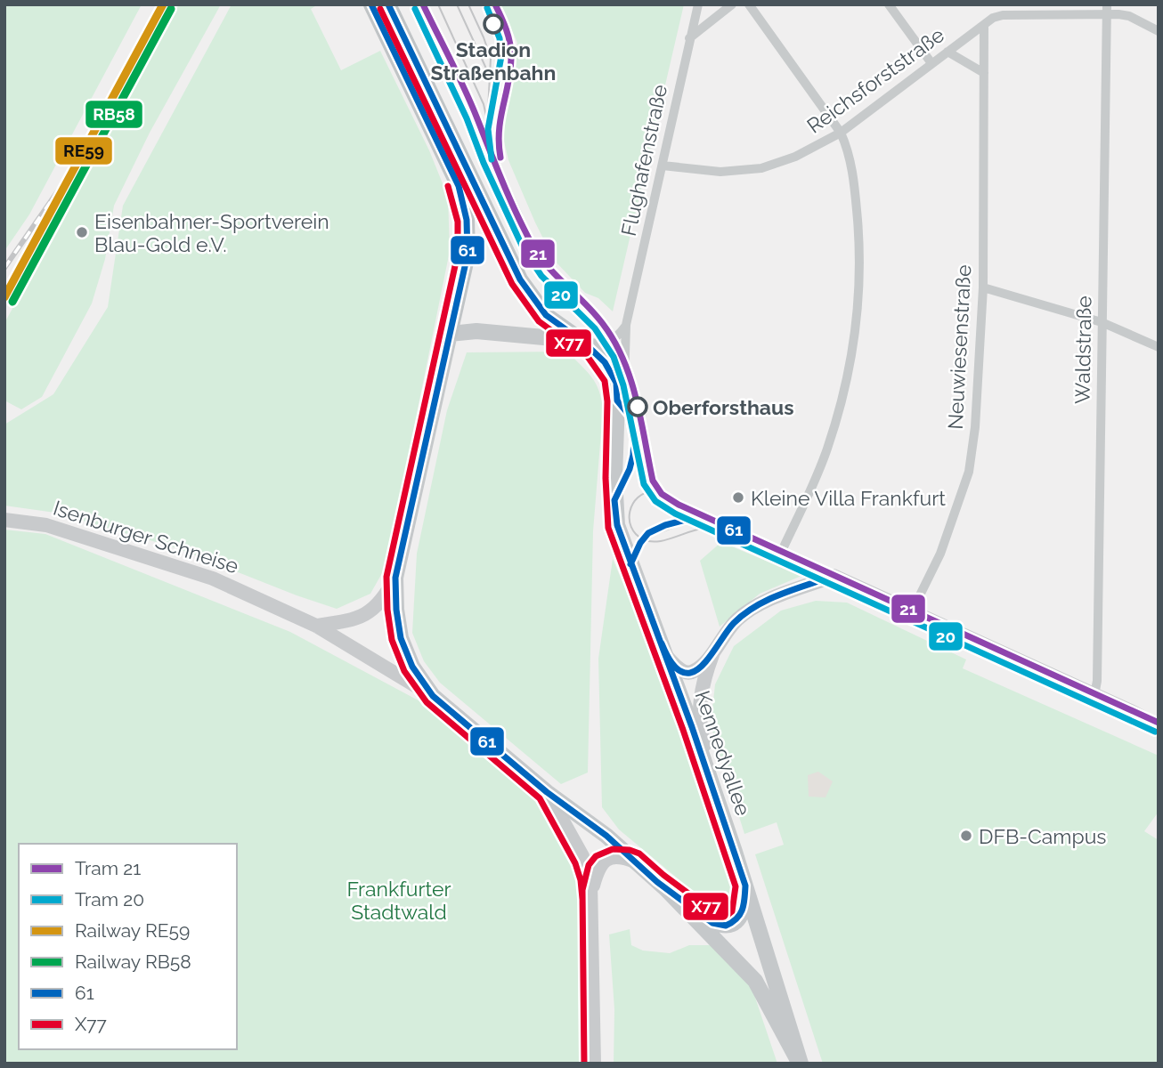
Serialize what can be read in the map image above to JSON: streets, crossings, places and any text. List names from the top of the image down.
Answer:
{
  "streets": {
    "main road": ["Isenburger Schneise", "Kennedyallee"],
    "street": [
      "Reichsforststraße",
      "Flughafenstraße",
      "Neuwiesenstraße",
      "Waldstraße"
    ]
  },
  "crossings": [
    ["Reichsforststraße", "Flughafenstraße"],
    ["Reichsforststraße", "Neuwiesenstraße"],
    ["Reichsforststraße", "Waldstraße"],
    ["Flughafenstraße", "Kennedyallee"],
    ["Isenburger Schneise", "Kennedyallee"]
  ],
  "parks": ["Frankfurter Stadtwald"],
  "places": [
    "Stadion Straßenbahn",
    "Eisenbahner-Sportverein Blau-Gold e.V.",
    "Oberforsthaus",
    "Kleine Villa Frankfurt",
    "DFB-Campus"
  ],
  "lines": [
    "tram line 21",
    "rail line RE59",
    "transit line 61",
    "tram line 20",
    "rail line RB58",
    "transit line X77"
  ],
  "legend": [
    "Tram 21",
    "Tram 20",
    "Railway RE59",
    "Railway RB58",
    "61",
    "X77"
  ]
}
